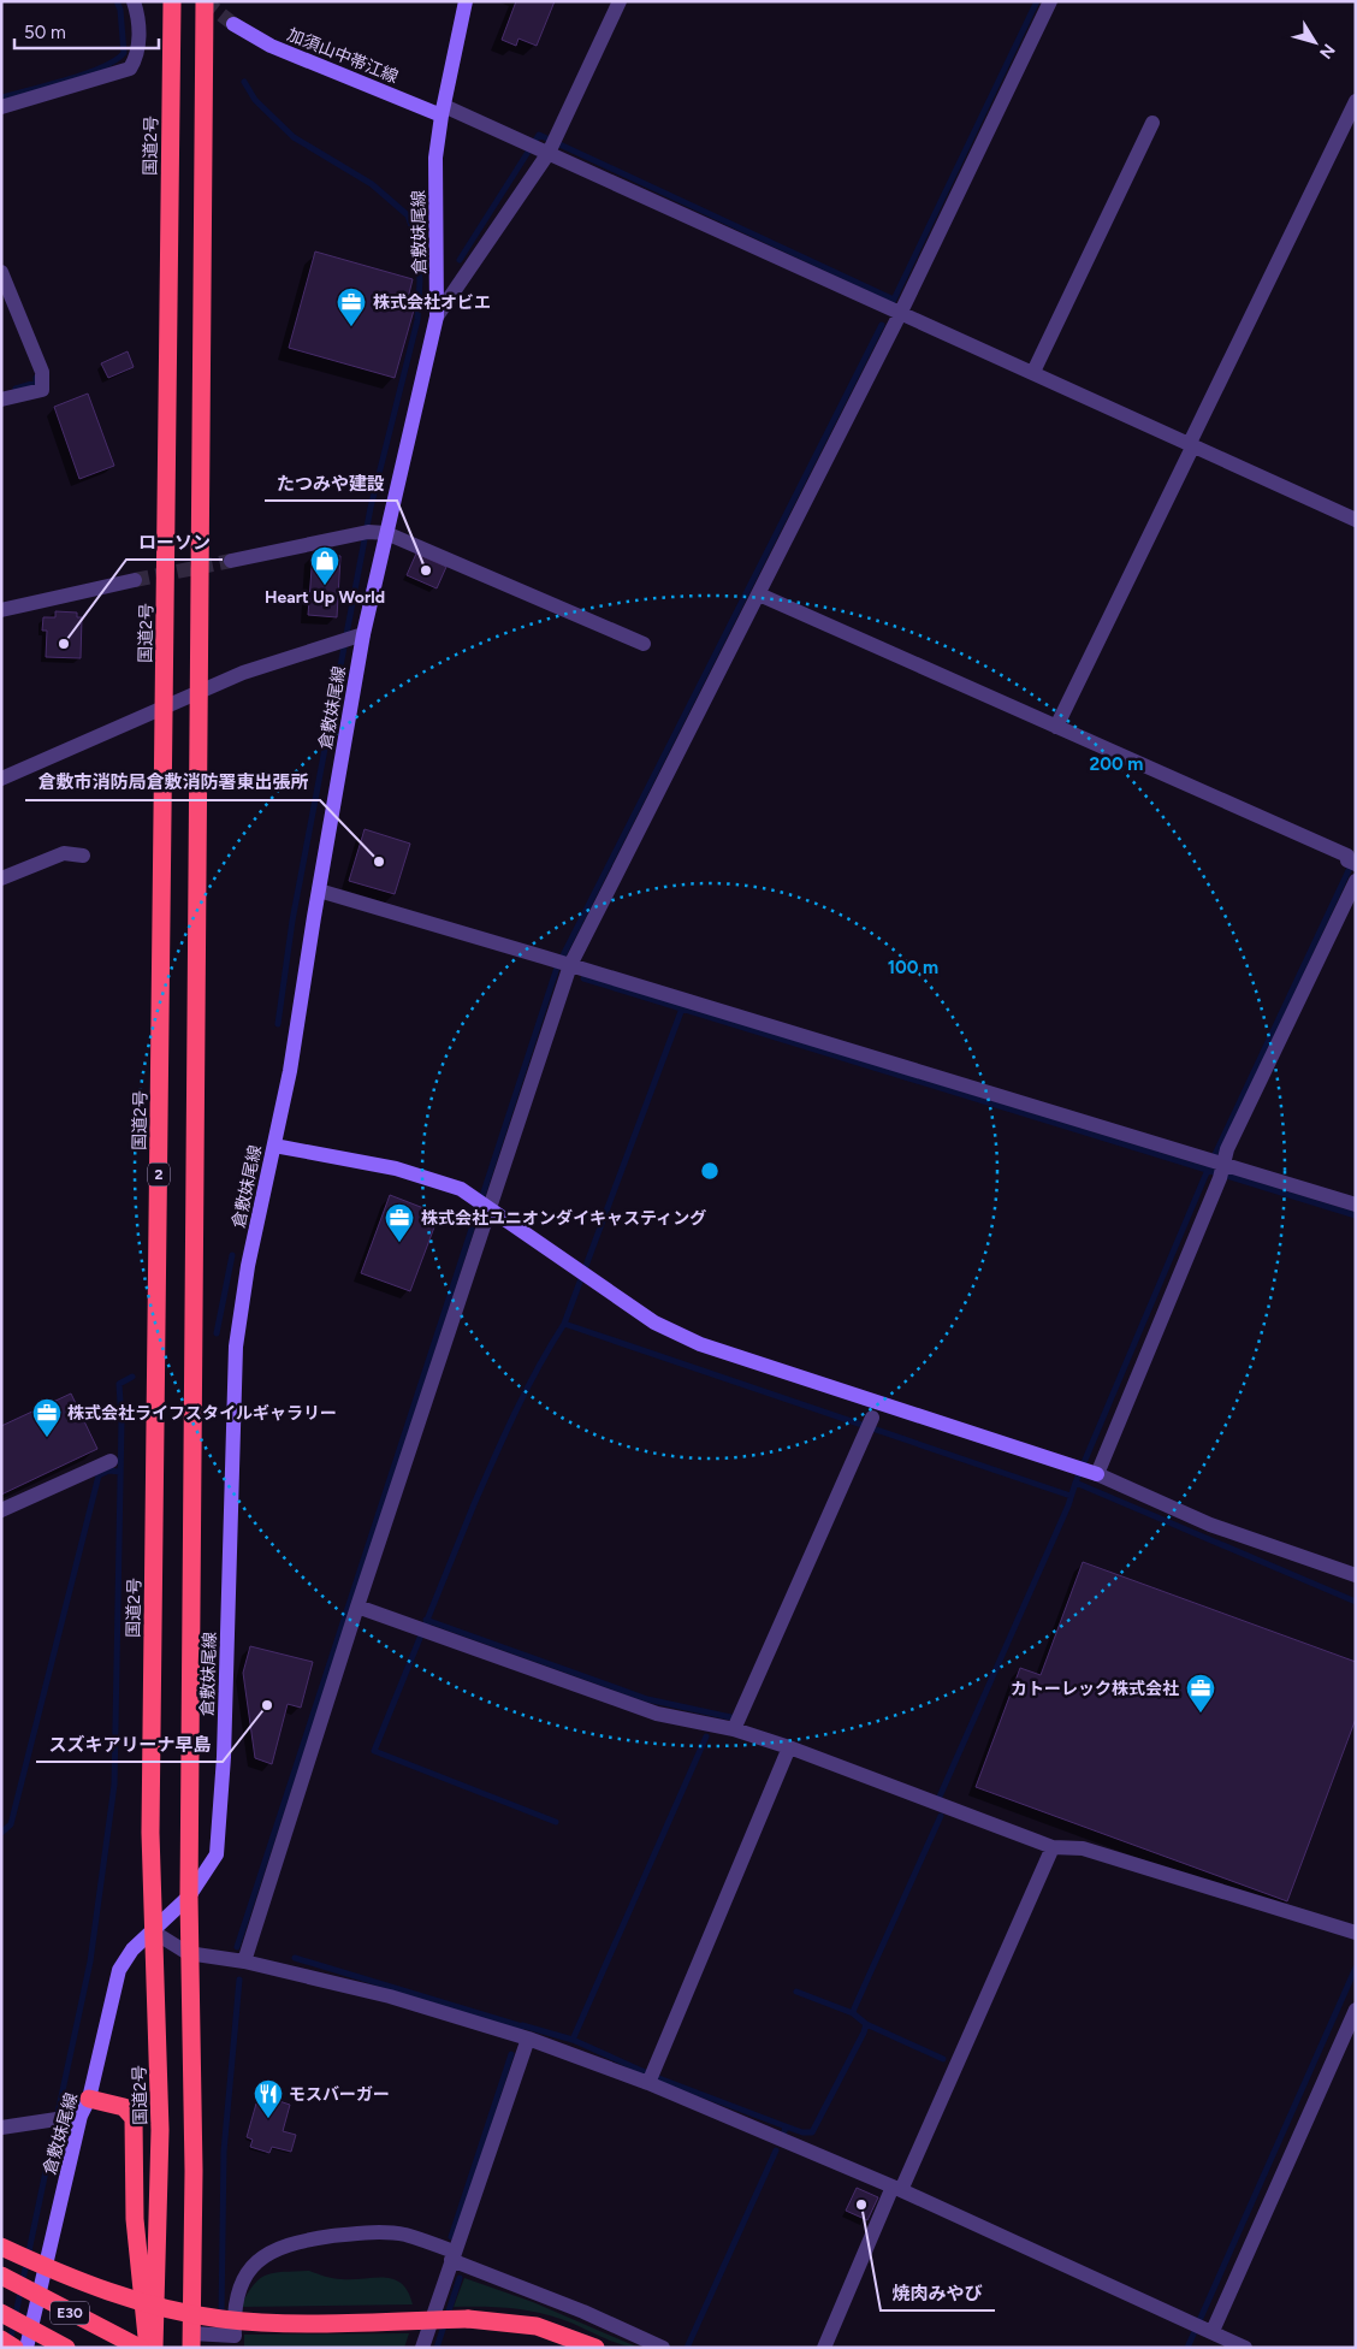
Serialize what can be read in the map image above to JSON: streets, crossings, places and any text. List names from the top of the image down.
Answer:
{
  "streets": {
    "highway": ["国道2号", "2", "E30"],
    "main road": ["加須山中帯江線", "倉敷妹尾線"]
  },
  "crossings": [
    ["加須山中帯江線", "倉敷妹尾線"],
    ["国道2号", "倉敷妹尾線"]
  ],
  "places": {
    "office": [
      "株式会社オビエ",
      "株式会社ユニオンダイキャスティング",
      "株式会社ライフスタイルギャラリー",
      "カトーレック株式会社"
    ],
    "other": [
      "たつみや建設",
      "ローソン",
      "倉敷市消防局倉敷消防署東出張所",
      "スズキアリーナ早島",
      "焼肉みやび"
    ],
    "shop": ["Heart Up World"],
    "restaurant": ["モスバーガー"]
  },
  "scale_bar": "50 m",
  "north": "bottom right",
  "rings": ["200 m", "100 m"]
}
